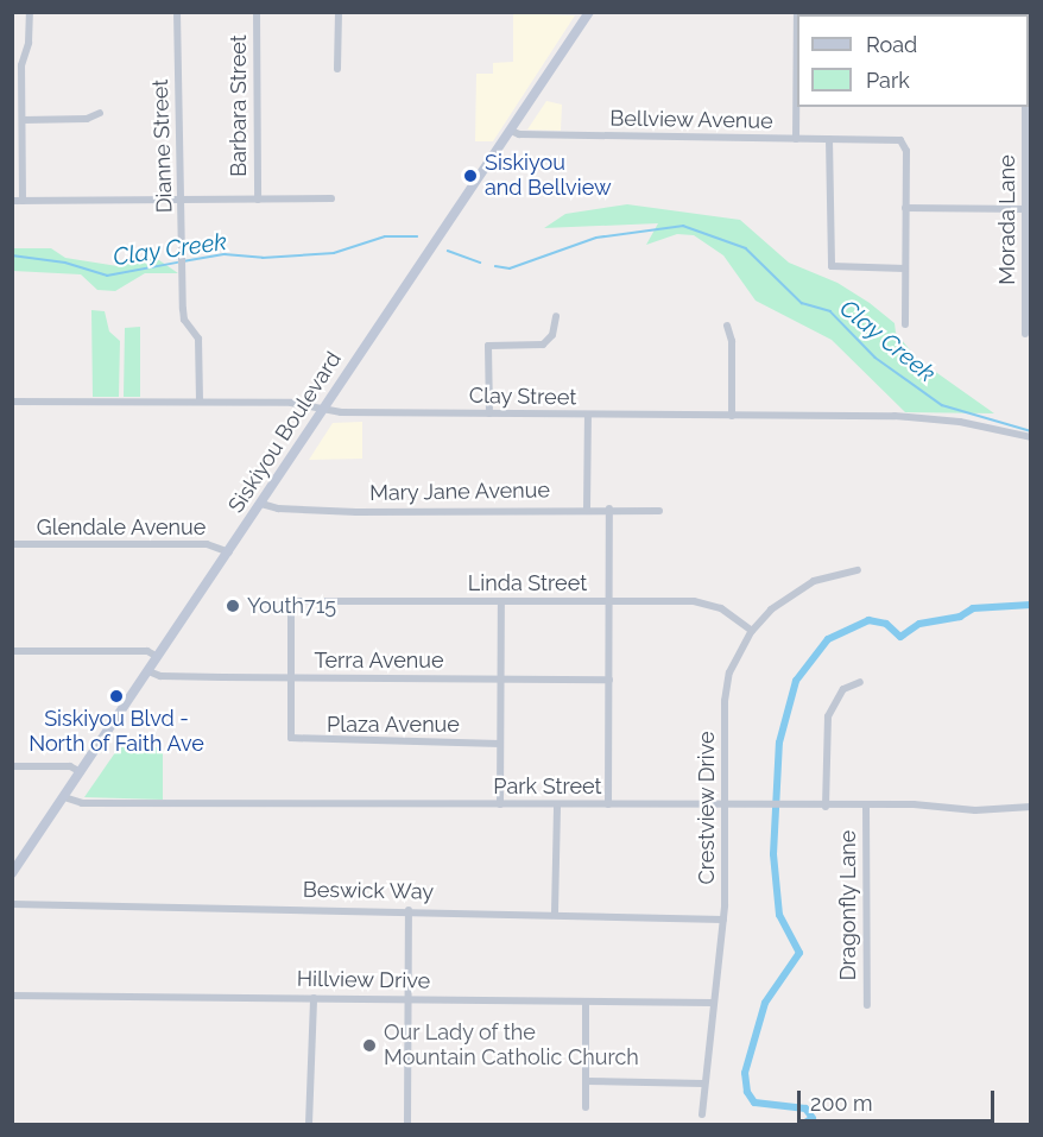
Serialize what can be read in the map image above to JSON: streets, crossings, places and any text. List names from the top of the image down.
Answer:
{
  "streets": {
    "main road": ["Siskiyou Boulevard"],
    "street": [
      "Barbara Street",
      "Bellview Avenue",
      "Dianne Street",
      "Morada Lane",
      "Clay Street",
      "Mary Jane Avenue",
      "Glendale Avenue",
      "Linda Street",
      "Terra Avenue",
      "Plaza Avenue",
      "Park Street",
      "Crestview Drive",
      "Beswick Way",
      "Dragonfly Lane",
      "Hillview Drive"
    ]
  },
  "crossings": [
    ["Bellview Avenue", "Siskiyou Boulevard"],
    ["Dianne Street", "Clay Street"],
    ["Clay Street", "Siskiyou Boulevard"],
    ["Siskiyou Boulevard", "Mary Jane Avenue"],
    ["Siskiyou Boulevard", "Glendale Avenue"],
    ["Siskiyou Boulevard", "Terra Avenue"],
    ["Siskiyou Boulevard", "Park Street"],
    ["Linda Street", "Terra Avenue"],
    ["Linda Street", "Plaza Avenue"],
    ["Linda Street", "Crestview Drive"],
    ["Terra Avenue", "Plaza Avenue"],
    ["Park Street", "Crestview Drive"],
    ["Park Street", "Dragonfly Lane"],
    ["Crestview Drive", "Beswick Way"],
    ["Crestview Drive", "Hillview Drive"]
  ],
  "water": ["Clay Creek"],
  "places": [
    "Siskiyou and Bellview",
    "Youth715",
    "Siskiyou Blvd - North of Faith Ave",
    "Our Lady of the Mountain Catholic Church"
  ],
  "legend": ["Road", "Park"],
  "scale_bar": "200 m"
}
